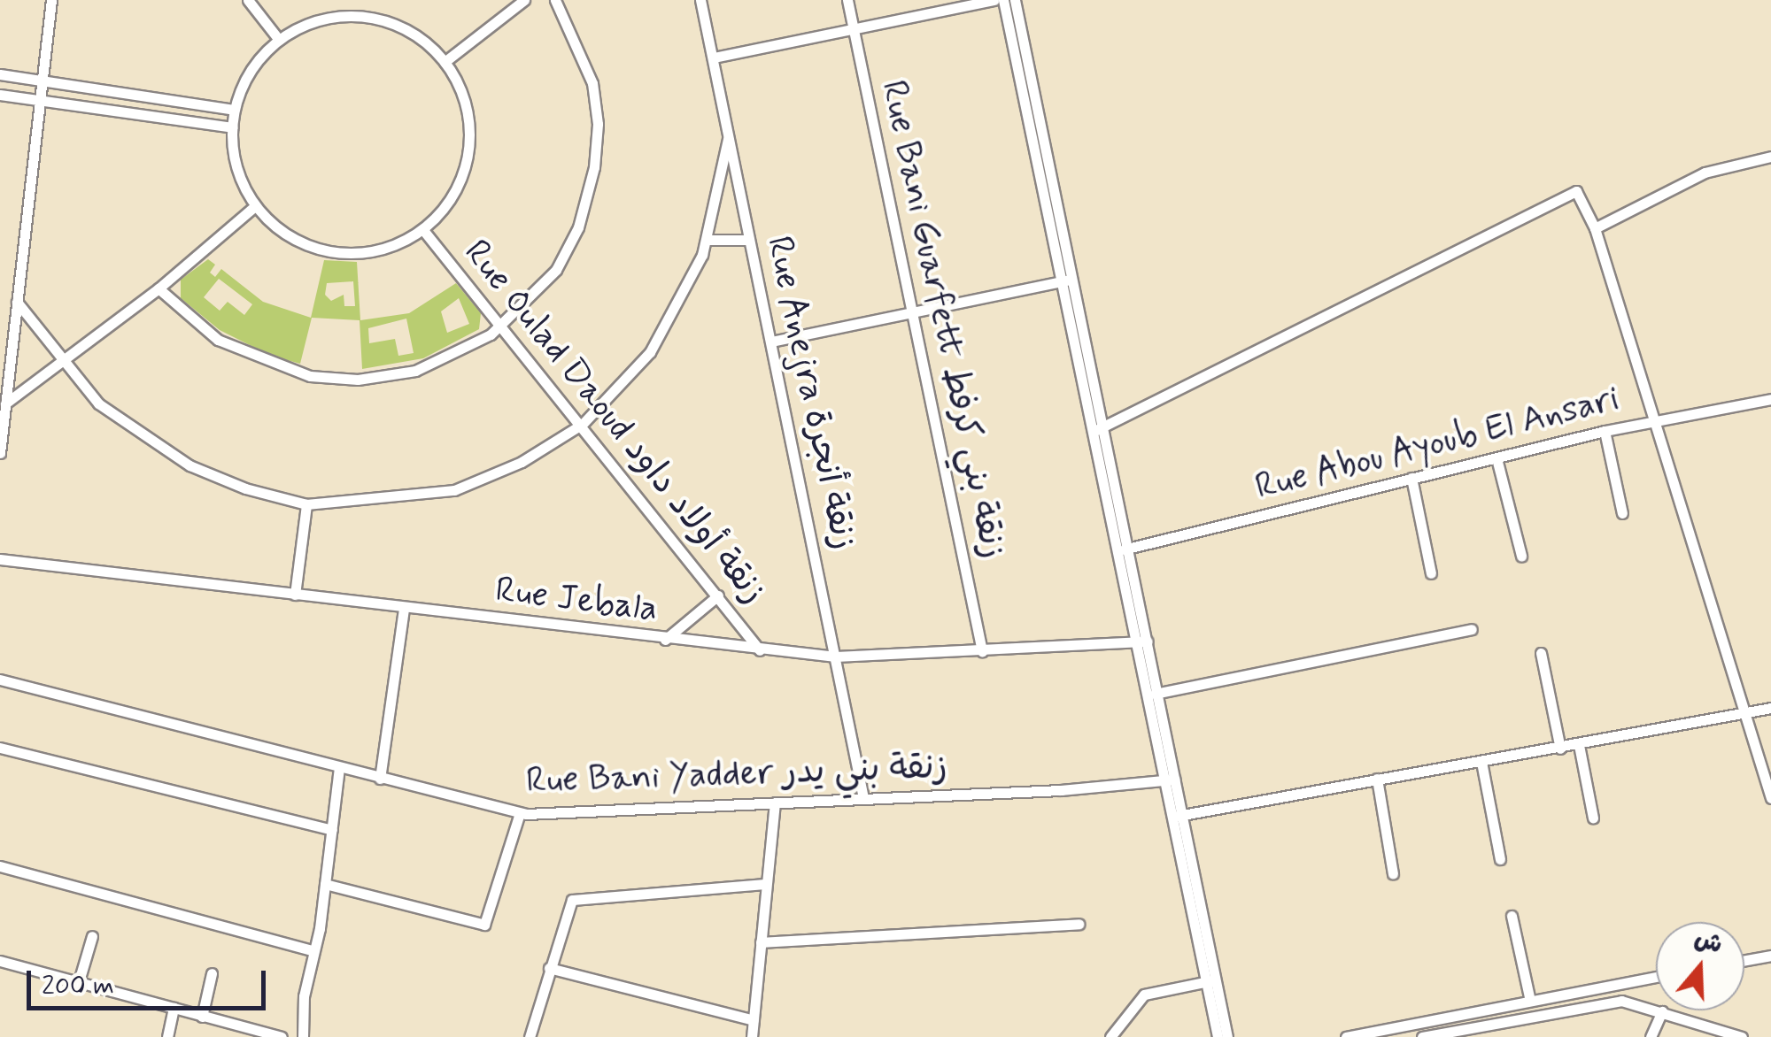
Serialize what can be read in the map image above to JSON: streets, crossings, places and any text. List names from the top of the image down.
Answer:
{
  "streets": {
    "street": [
      "Rue Bani Guarfett زنقة بني كرفط",
      "Rue Anejra زنقة أنجرة",
      "Rue Oulad Daoud زنقة أولاد داود",
      "Rue Abou Ayoub El Ansari",
      "Rue Jebala",
      "Rue Bani Yadder زنقة بني يدر"
    ]
  },
  "crossings": [
    ["Rue Bani Guarfett زنقة بني كرفط", "Rue Jebala"],
    ["Rue Anejra زنقة أنجرة", "Rue Jebala"],
    ["Rue Anejra زنقة أنجرة", "Rue Bani Yadder زنقة بني يدر"],
    ["Rue Oulad Daoud زنقة أولاد داود", "Rue Jebala"]
  ],
  "scale_bar": "200 m",
  "north": "top"
}
